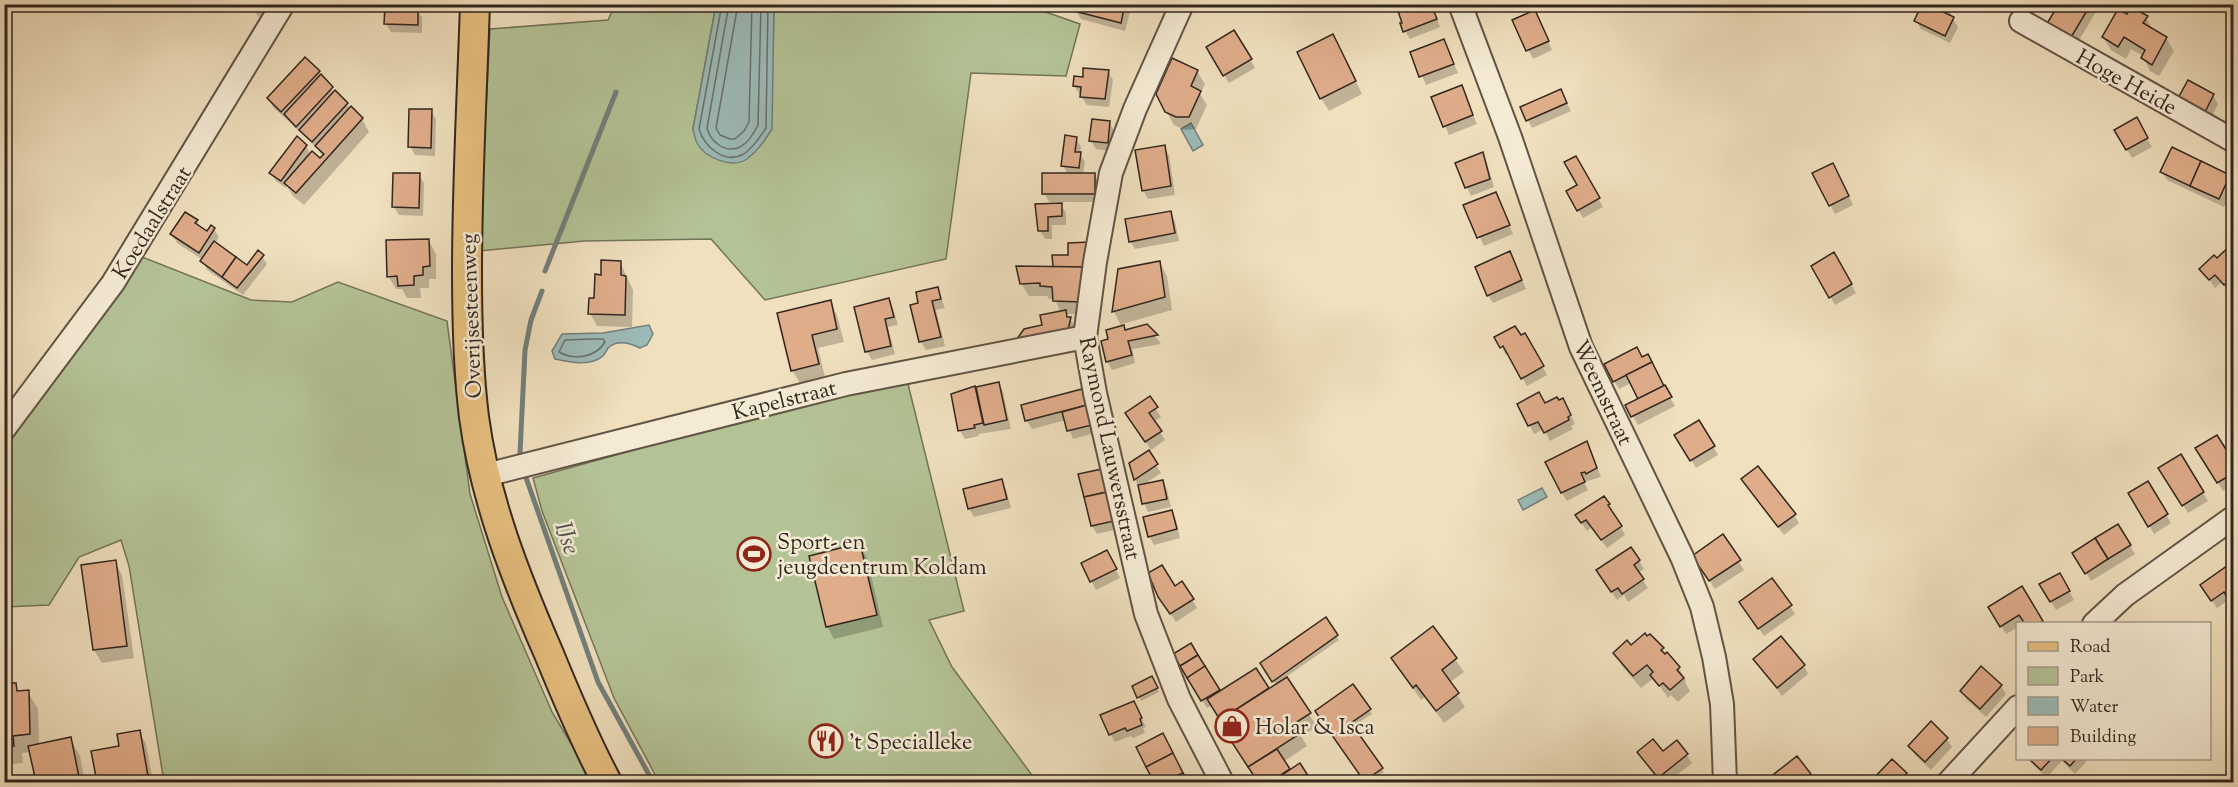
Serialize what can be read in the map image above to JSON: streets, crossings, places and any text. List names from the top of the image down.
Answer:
{
  "streets": {
    "main road": ["Overijsesteenweg"],
    "street": [
      "Hoge Heide",
      "Koedaalstraat",
      "Weemstraat",
      "Kapelstraat",
      "Raymond Lauwersstraat"
    ]
  },
  "crossings": [
    ["Overijsesteenweg", "Kapelstraat"],
    ["Kapelstraat", "Raymond Lauwersstraat"]
  ],
  "water": ["IJse"],
  "places": {
    "sports": ["Sport- en jeugdcentrum Koldam"],
    "shop": ["Holar & Isca"],
    "restaurant": ["'t Specialleke"]
  },
  "legend": [
    "Road",
    "Park",
    "Water",
    "Building"
  ]
}
